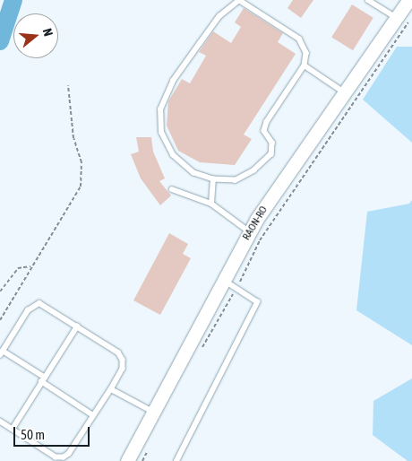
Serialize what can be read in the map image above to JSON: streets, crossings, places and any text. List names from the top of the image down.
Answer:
{
  "streets": {
    "main road": ["RAON-RO"]
  },
  "scale_bar": "50 m",
  "north": "right"
}
